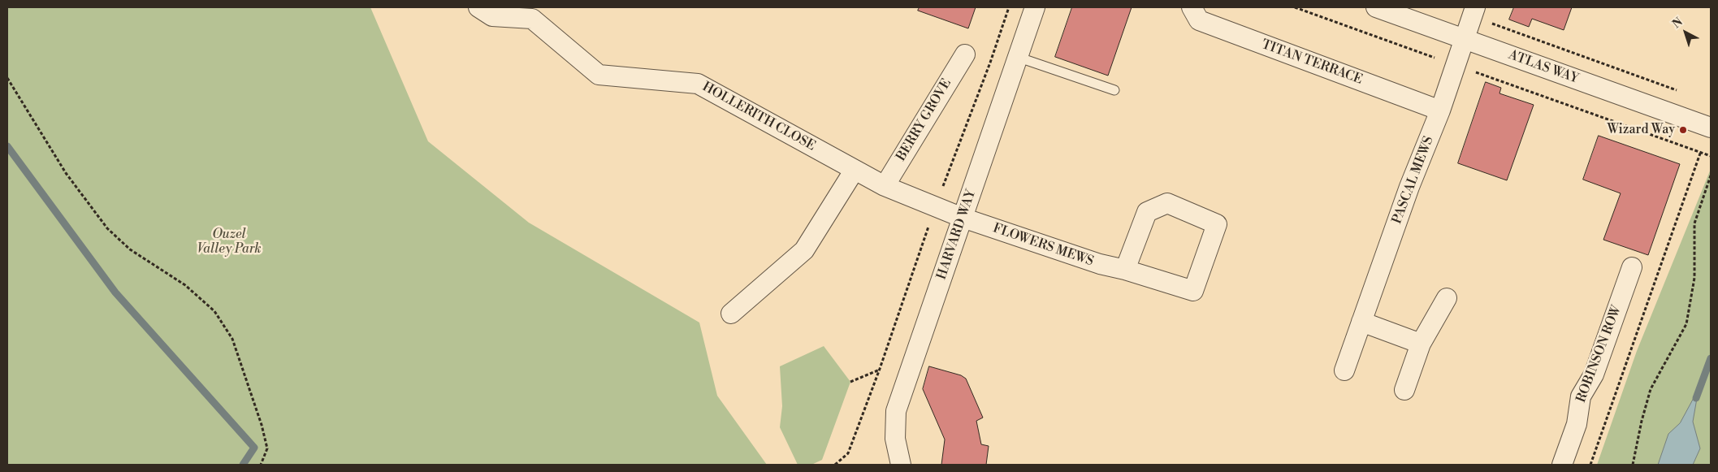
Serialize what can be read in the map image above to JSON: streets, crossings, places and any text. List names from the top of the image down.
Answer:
{
  "streets": {
    "street": [
      "TITAN TERRACE",
      "ATLAS WAY",
      "HOLLERITH CLOSE",
      "BERRY GROVE",
      "PASCAL MEWS",
      "HARVARD WAY",
      "FLOWERS MEWS",
      "ROBINSON ROW"
    ]
  },
  "crossings": [
    ["TITAN TERRACE", "PASCAL MEWS"],
    ["ATLAS WAY", "PASCAL MEWS"],
    ["HARVARD WAY", "FLOWERS MEWS"]
  ],
  "parks": ["Ouzel Valley Park"],
  "places": ["Wizard Way"],
  "north": "top left"
}
